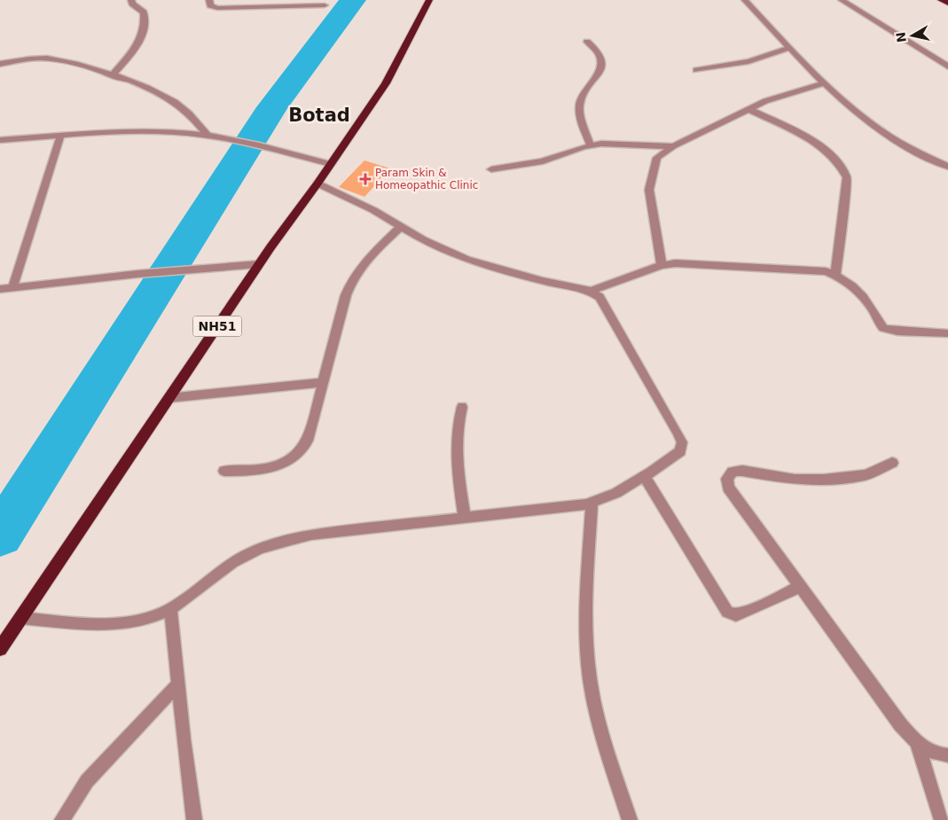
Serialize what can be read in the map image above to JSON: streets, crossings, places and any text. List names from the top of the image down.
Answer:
{
  "streets": {
    "highway": ["NH51"]
  },
  "districts": ["Botad"],
  "places": {
    "health": ["Param Skin & Homeopathic Clinic"]
  },
  "north": "left"
}
